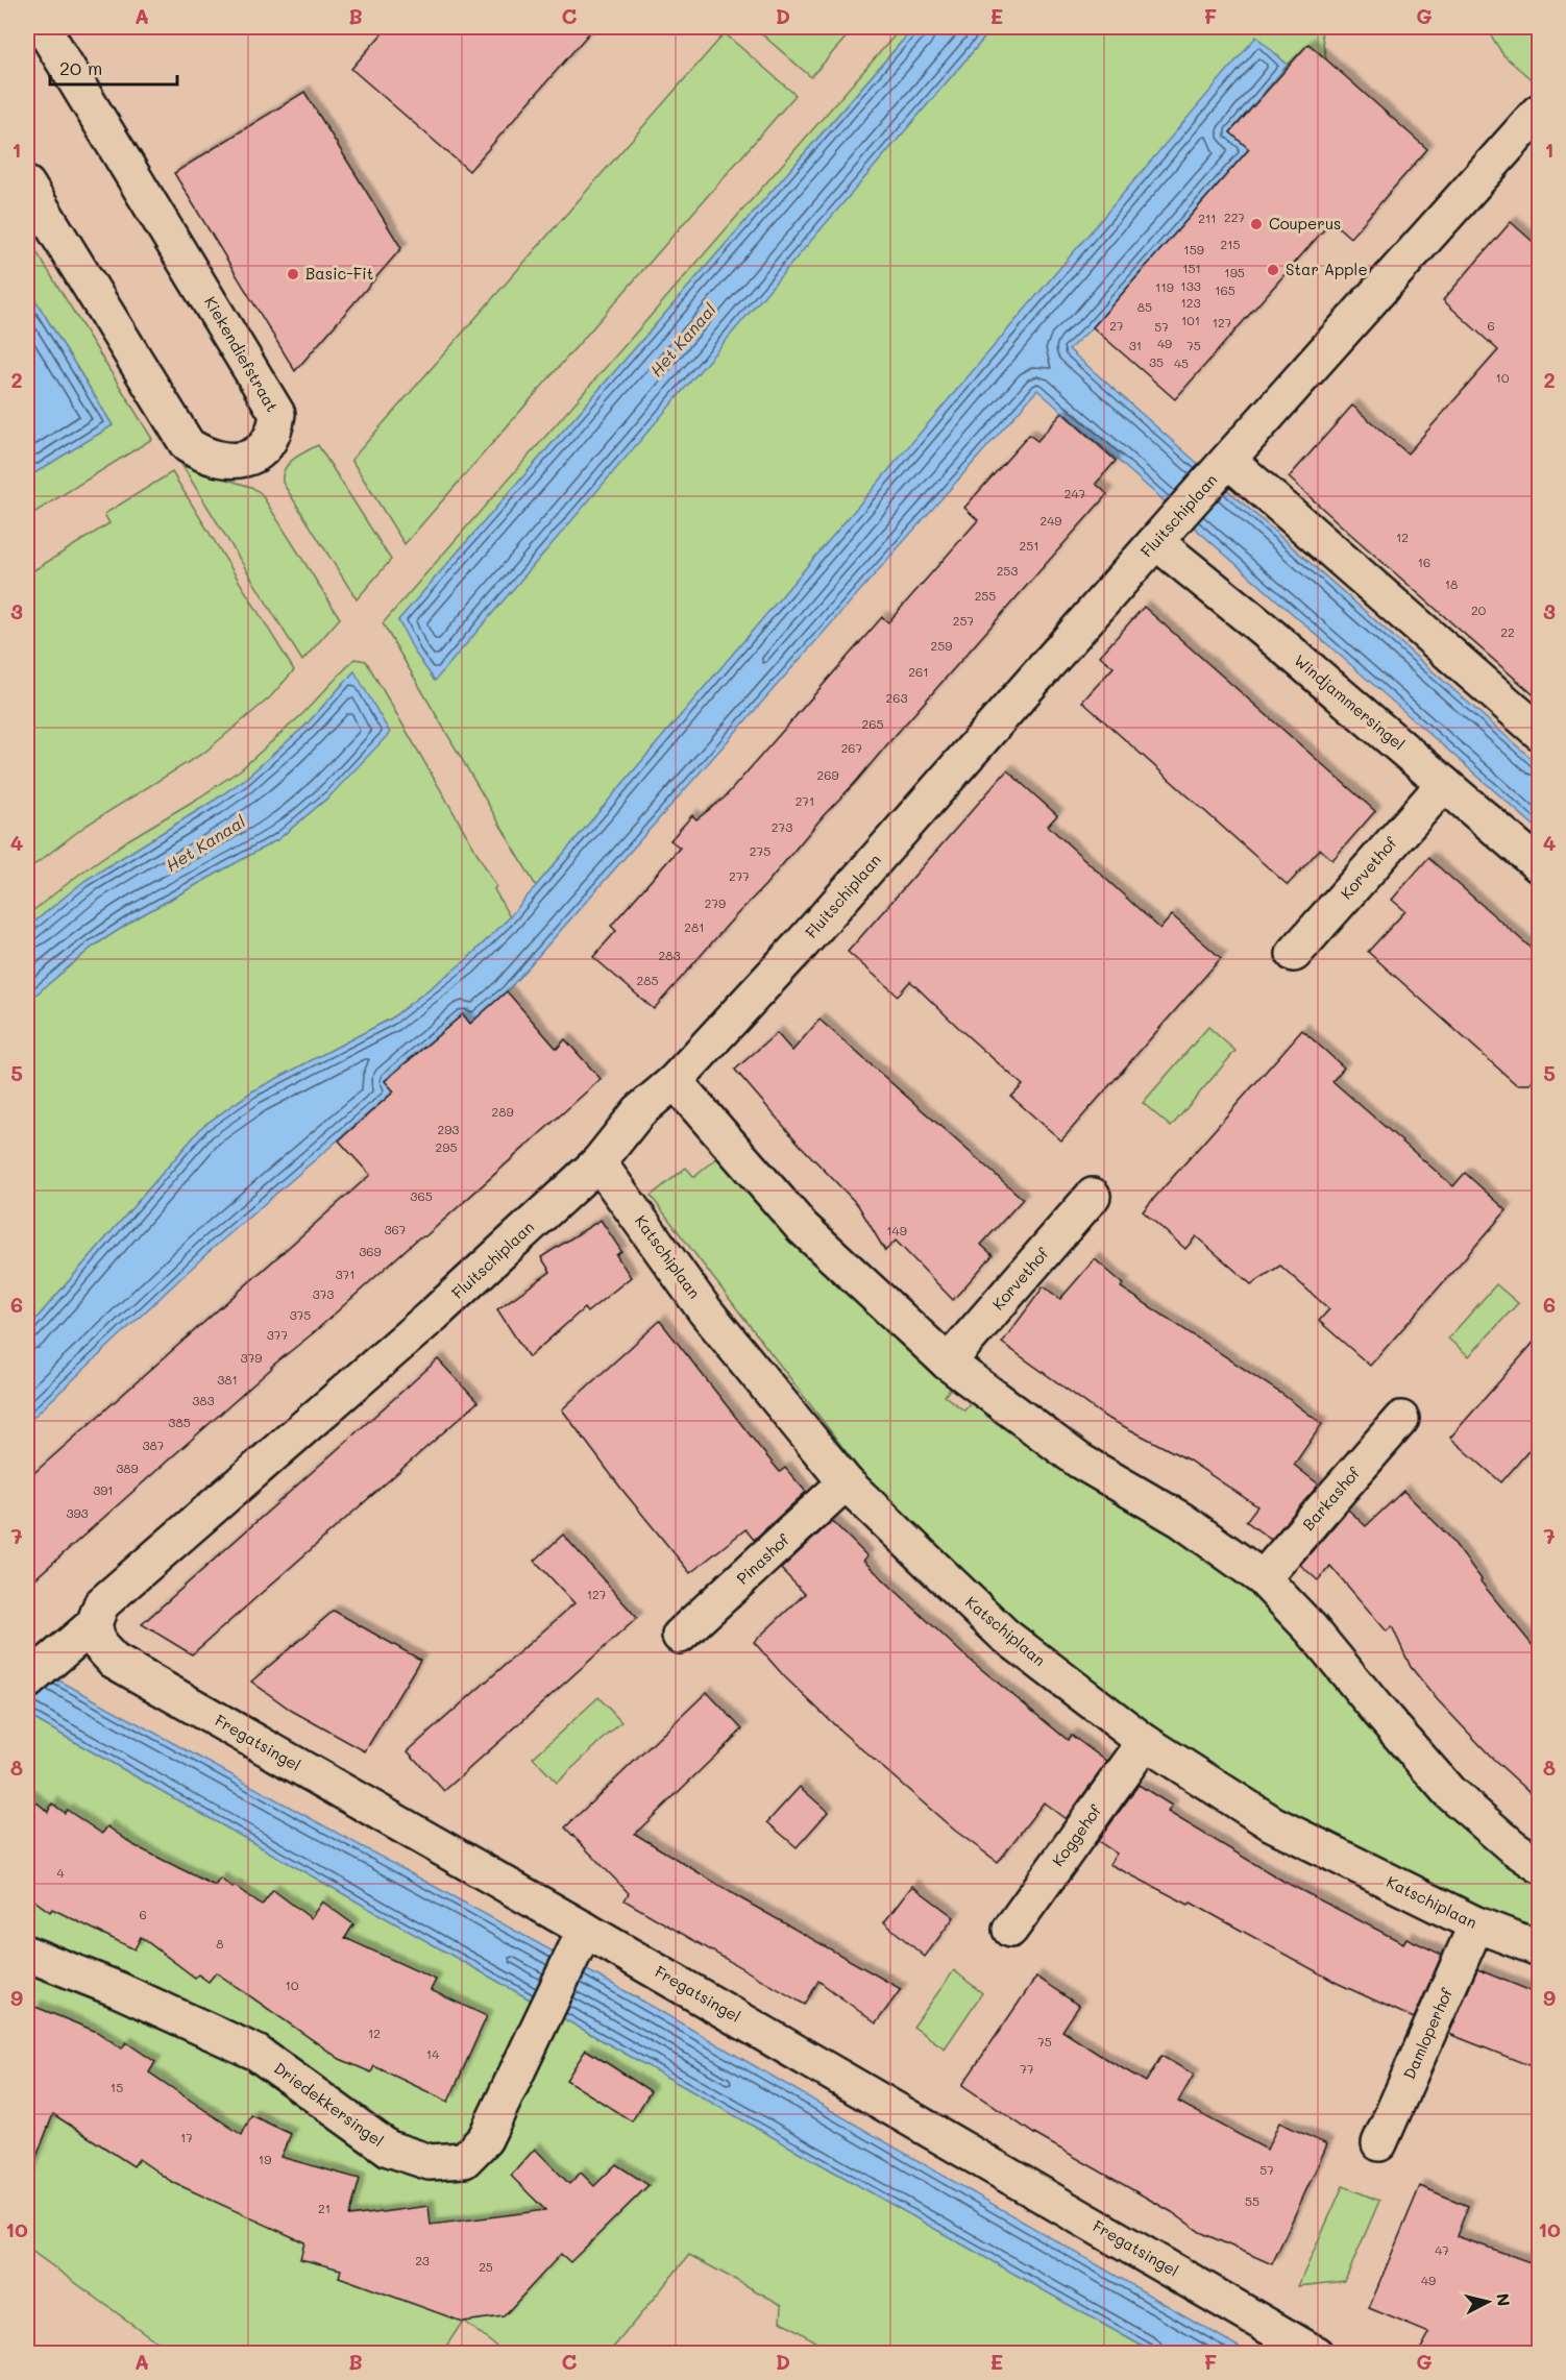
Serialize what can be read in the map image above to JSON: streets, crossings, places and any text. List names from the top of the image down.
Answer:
{
  "streets": {
    "street": [
      "Kiekendiefstraat",
      "Fluitschiplaan",
      "Windjammersingel",
      "Korvethof",
      "Katschiplaan",
      "Barkashof",
      "Pinashof",
      "Fregatsingel",
      "Koggehof",
      "Damloperhof",
      "Driedekkersingel"
    ]
  },
  "crossings": [
    ["Fluitschiplaan", "Windjammersingel"],
    ["Fluitschiplaan", "Katschiplaan"],
    ["Fluitschiplaan", "Fregatsingel"],
    ["Windjammersingel", "Korvethof"],
    ["Katschiplaan", "Pinashof"],
    ["Katschiplaan", "Koggehof"],
    ["Katschiplaan", "Damloperhof"],
    ["Fregatsingel", "Driedekkersingel"]
  ],
  "water": ["Het Kanaal"],
  "places": ["Couperus", "Star Apple", "Basic-Fit"],
  "house_numbers": [
    "227",
    "211",
    "215",
    "159",
    "151",
    "195",
    "133",
    "119",
    "165",
    "123",
    "85",
    "101",
    "127",
    "27",
    "6",
    "57",
    "49",
    "31",
    "75",
    "35",
    "45",
    "10",
    "247",
    "249",
    "12",
    "251",
    "16",
    "253",
    "18",
    "255",
    "20",
    "257",
    "22",
    "259",
    "261",
    "263",
    "265",
    "267",
    "269",
    "271",
    "273",
    "275",
    "277",
    "279",
    "281",
    "283",
    "285",
    "289",
    "293",
    "295",
    "365",
    "367",
    "149",
    "369",
    "371",
    "373",
    "375",
    "377",
    "379",
    "381",
    "383",
    "385",
    "387",
    "389",
    "391",
    "393",
    "127",
    "4",
    "6",
    "8",
    "10",
    "12",
    "75",
    "14",
    "77",
    "15",
    "17",
    "19",
    "57",
    "55",
    "21",
    "47",
    "23",
    "25",
    "49"
  ],
  "scale_bar": "20 m",
  "north": "right",
  "grid": {
    "columns": [
      "A",
      "B",
      "C",
      "D",
      "E",
      "F",
      "G"
    ],
    "rows": [
      "1",
      "2",
      "3",
      "4",
      "5",
      "6",
      "7",
      "8",
      "9",
      "10"
    ]
  }
}
